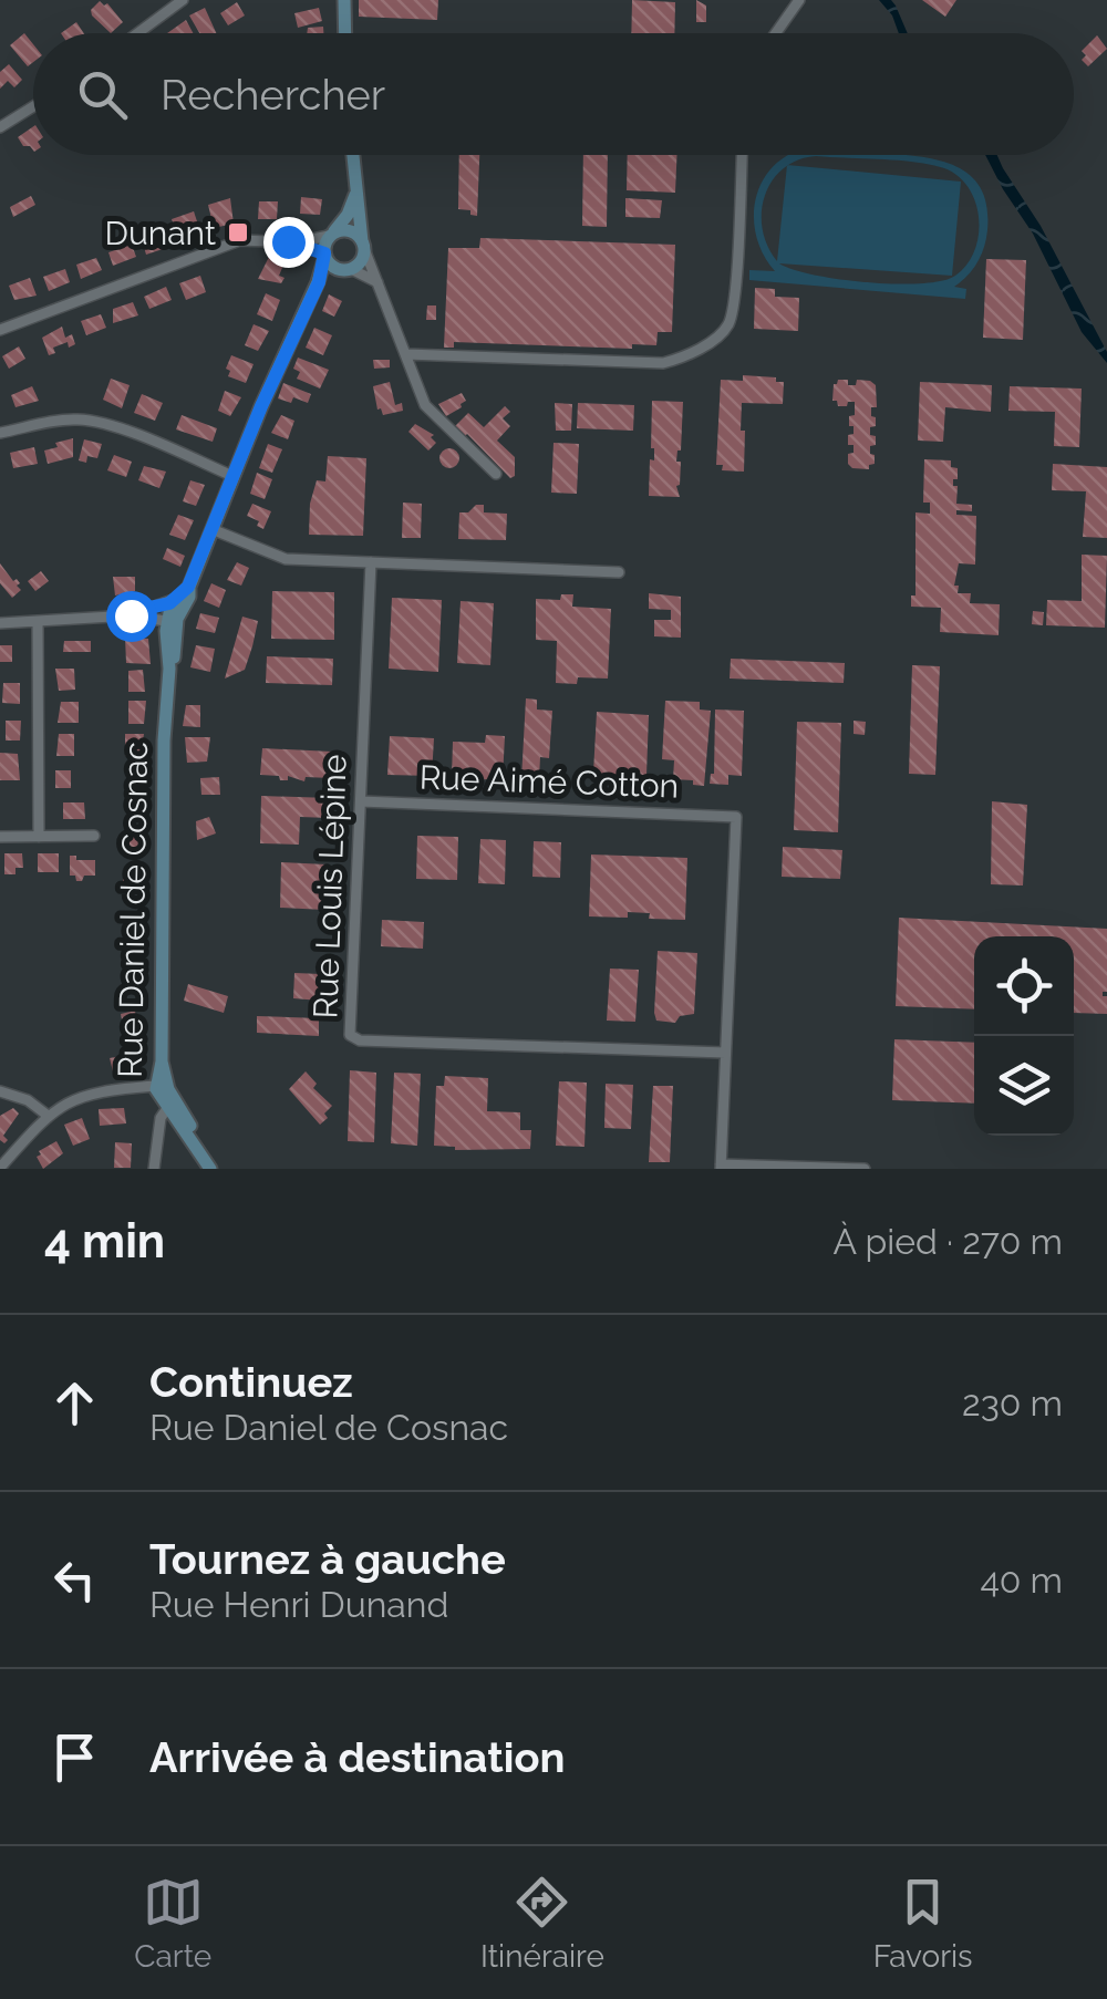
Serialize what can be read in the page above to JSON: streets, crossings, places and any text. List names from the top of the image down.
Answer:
{
  "streets": {
    "street": ["Rue Aimé Cotton", "Rue Louis Lépine", "Rue Daniel de Cosnac"]
  },
  "crossings": [
    ["Rue Aimé Cotton", "Rue Louis Lépine"]
  ],
  "places": {
    "transit": ["Dunant"]
  },
  "page": {
    "search": "Rechercher",
    "heading": ["4 min", "À pied · 270 m"],
    "list": [
      ["Continuez", "Rue Daniel de Cosnac", "230 m"],
      ["Tournez à gauche", "Rue Henri Dunand", "40 m"],
      "Arrivée à destination"
    ],
    "nav": ["Carte", "Itinéraire", "Favoris"]
  }
}
